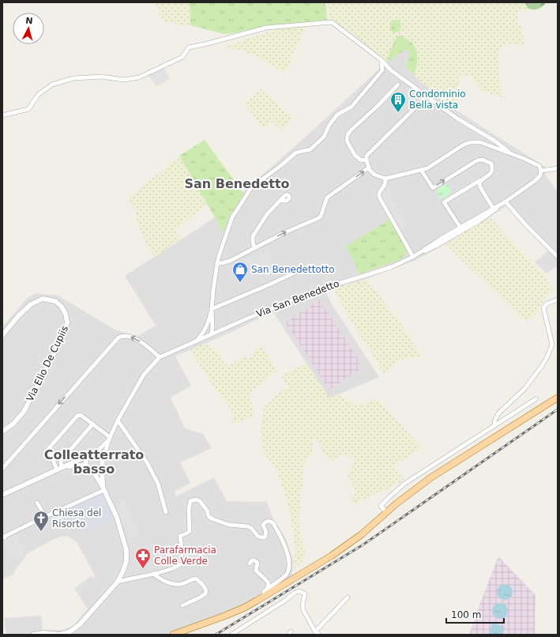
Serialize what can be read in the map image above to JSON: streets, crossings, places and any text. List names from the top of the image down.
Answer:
{
  "streets": {
    "street": ["Via San Benedetto", "Via Elio De Cupiis"]
  },
  "districts": ["San Benedetto", "Colleatterrato basso"],
  "places": {
    "building": ["Condominio Bella vista"],
    "shop": ["San Benedettotto"],
    "church": ["Chiesa del Risorto"],
    "pharmacy": ["Parafarmacia Colle Verde"]
  },
  "scale_bar": "100 m",
  "north": "top"
}
